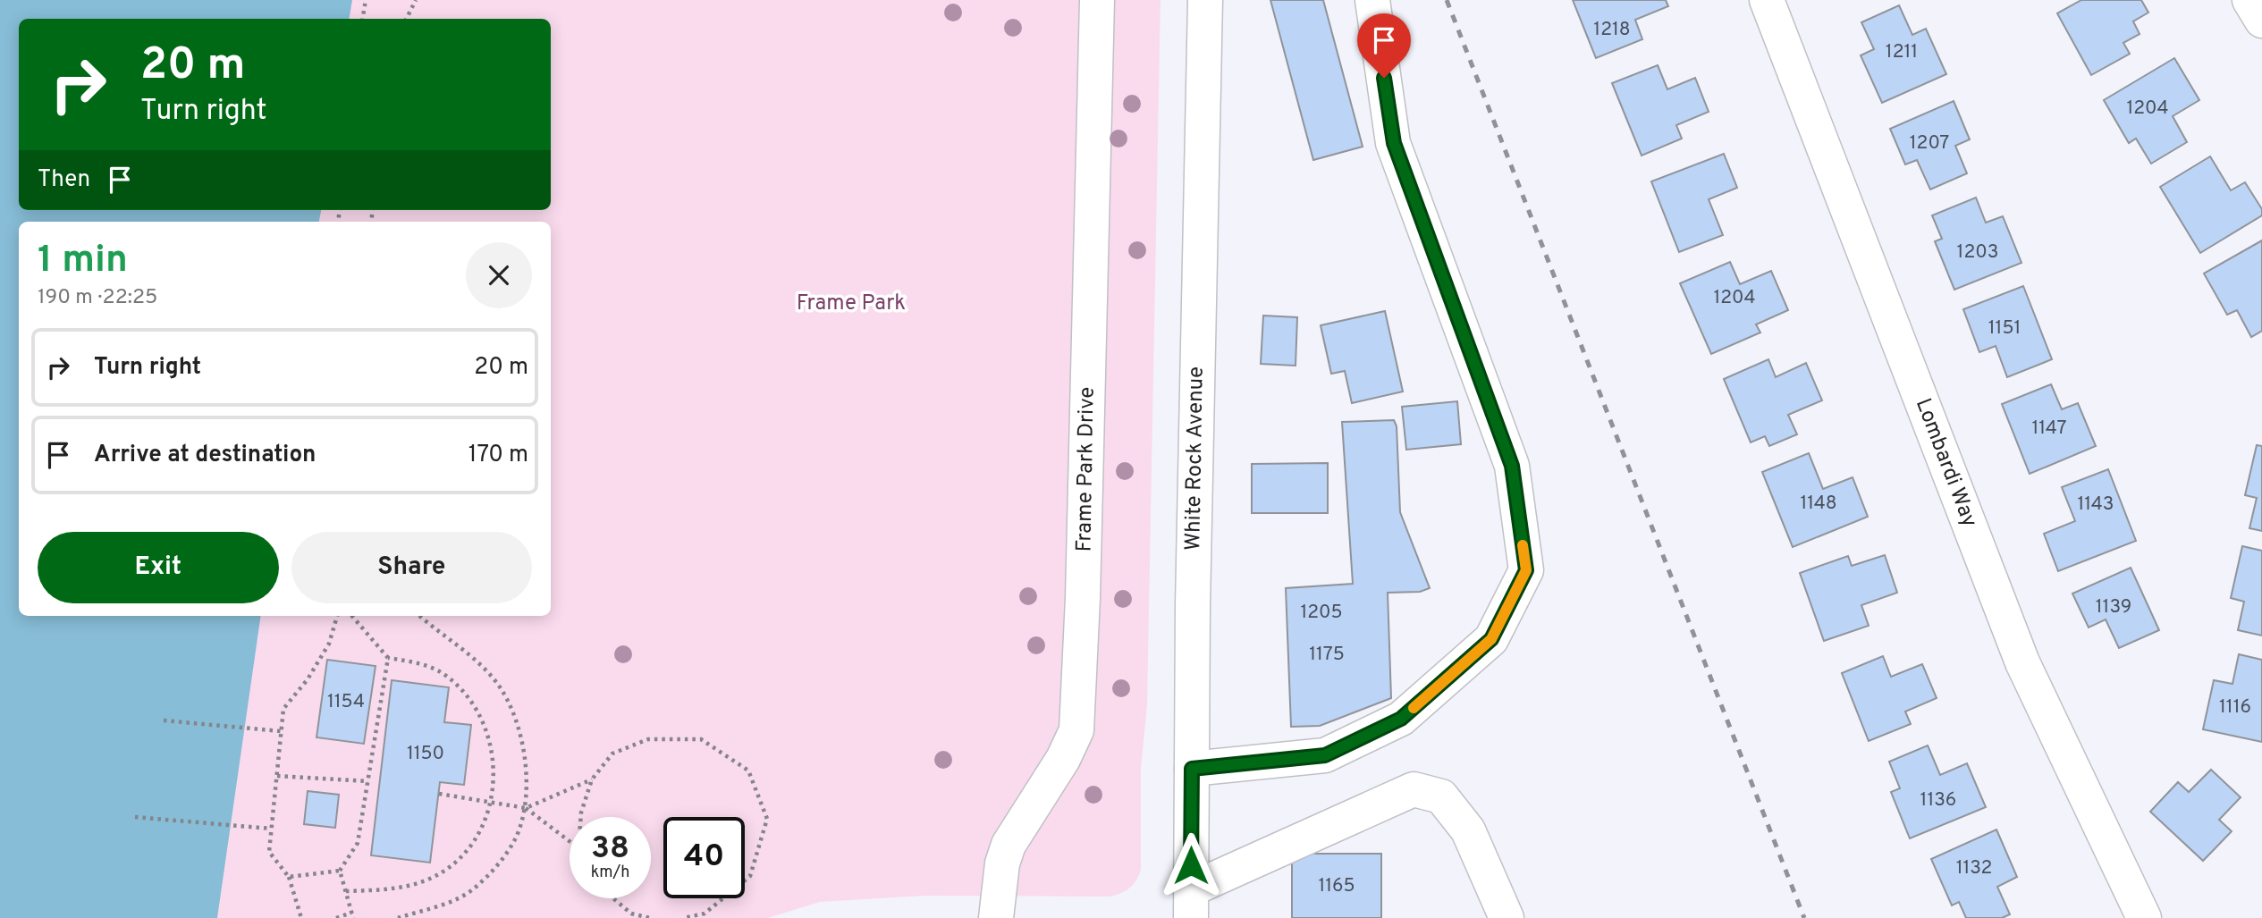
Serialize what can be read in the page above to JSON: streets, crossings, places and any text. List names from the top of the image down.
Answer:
{
  "streets": {
    "street": ["White Rock Avenue", "Lombardi Way", "Frame Park Drive"]
  },
  "parks": ["Frame Park"],
  "house_numbers": [
    "1218",
    "1211",
    "1204",
    "1207",
    "1203",
    "1204",
    "1151",
    "1147",
    "1148",
    "1143",
    "1139",
    "1205",
    "1175",
    "1154",
    "1116",
    "1150",
    "1136",
    "1132",
    "1165"
  ],
  "page": {
    "turn": ["20 m", "Turn right"],
    "then": "Then",
    "heading": ["1 min", "190 m · 22:25"],
    "list": [
      {
        "name": "Turn right",
        "value": "20 m"
      },
      {
        "name": "Arrive at destination",
        "value": "170 m"
      }
    ],
    "buttons": ["Exit", "Share"],
    "speed": "38 km/h",
    "limit": "40"
  }
}
